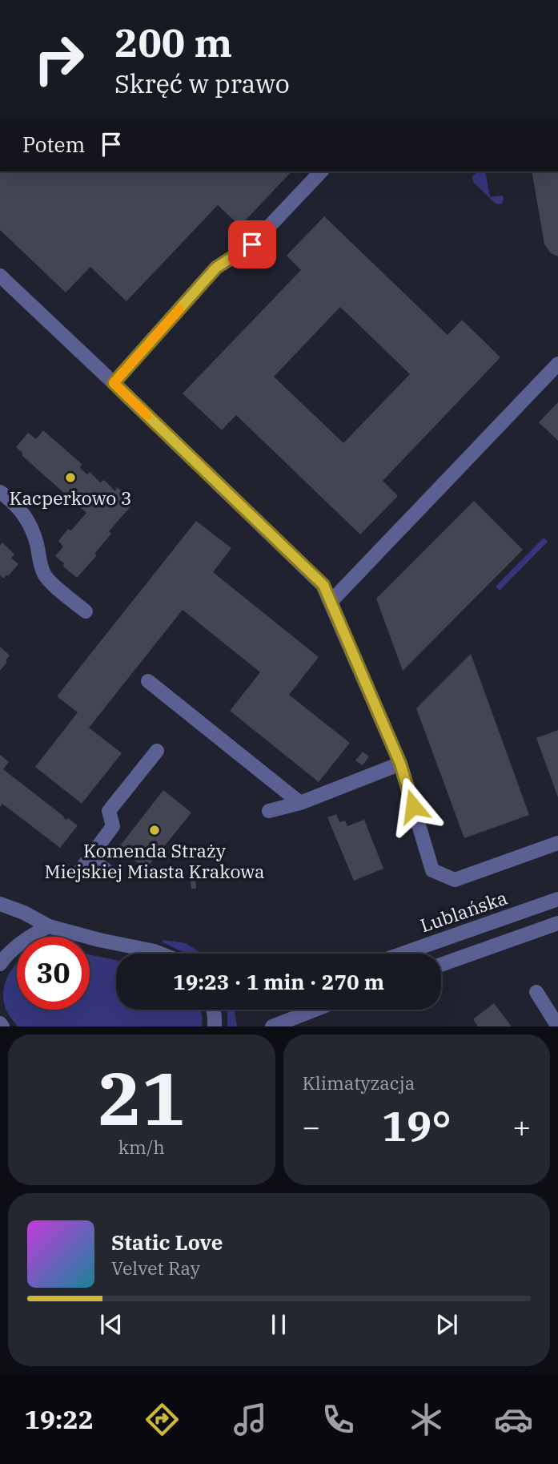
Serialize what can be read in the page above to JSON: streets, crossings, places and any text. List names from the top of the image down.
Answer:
{
  "streets": {
    "street": ["Lublańska"]
  },
  "places": ["Kacperkowo 3", "Komenda Straży Miejskiej Miasta Krakowa"],
  "page": {
    "turn": ["200 m", "Skręć w prawo"],
    "then": "Potem",
    "limit": "30",
    "trip": "19:23 · 1 min · 270 m",
    "tile": [
      ["21", "km/h"],
      "Klimatyzacja"
    ],
    "heat": ["−", "19°", "+"],
    "song": ["Static Love", "Velvet Ray"],
    "tabs": "19:22"
  }
}
